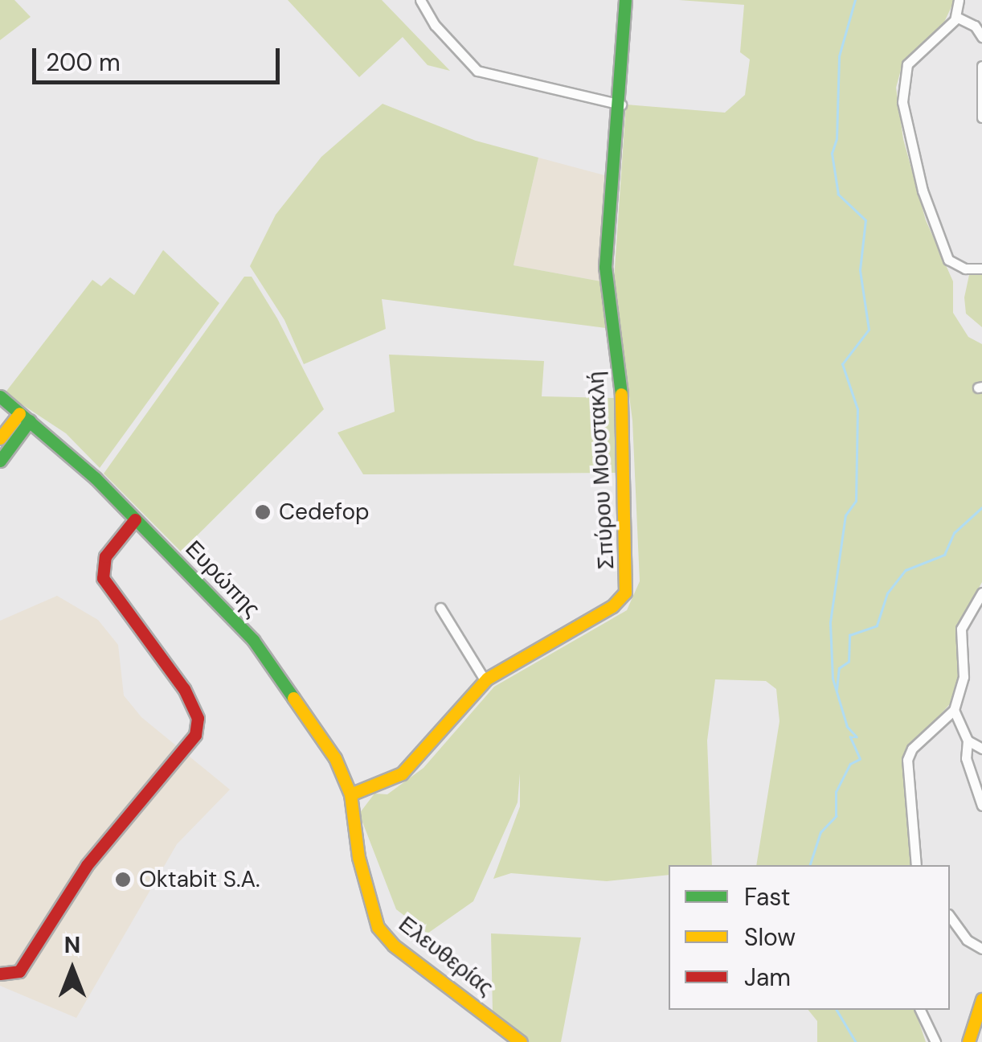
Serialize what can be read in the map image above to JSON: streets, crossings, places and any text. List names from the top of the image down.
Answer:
{
  "streets": {
    "street": ["Σπύρου Μουστακλή", "Ευρώπης", "Ελευθερίας"]
  },
  "crossings": [
    ["Σπύρου Μουστακλή", "Ευρώπης"],
    ["Σπύρου Μουστακλή", "Ελευθερίας"],
    ["Ευρώπης", "Ελευθερίας"]
  ],
  "places": ["Cedefop", "Oktabit S.A."],
  "legend": ["Fast", "Slow", "Jam"],
  "scale_bar": "200 m",
  "north": "top"
}
